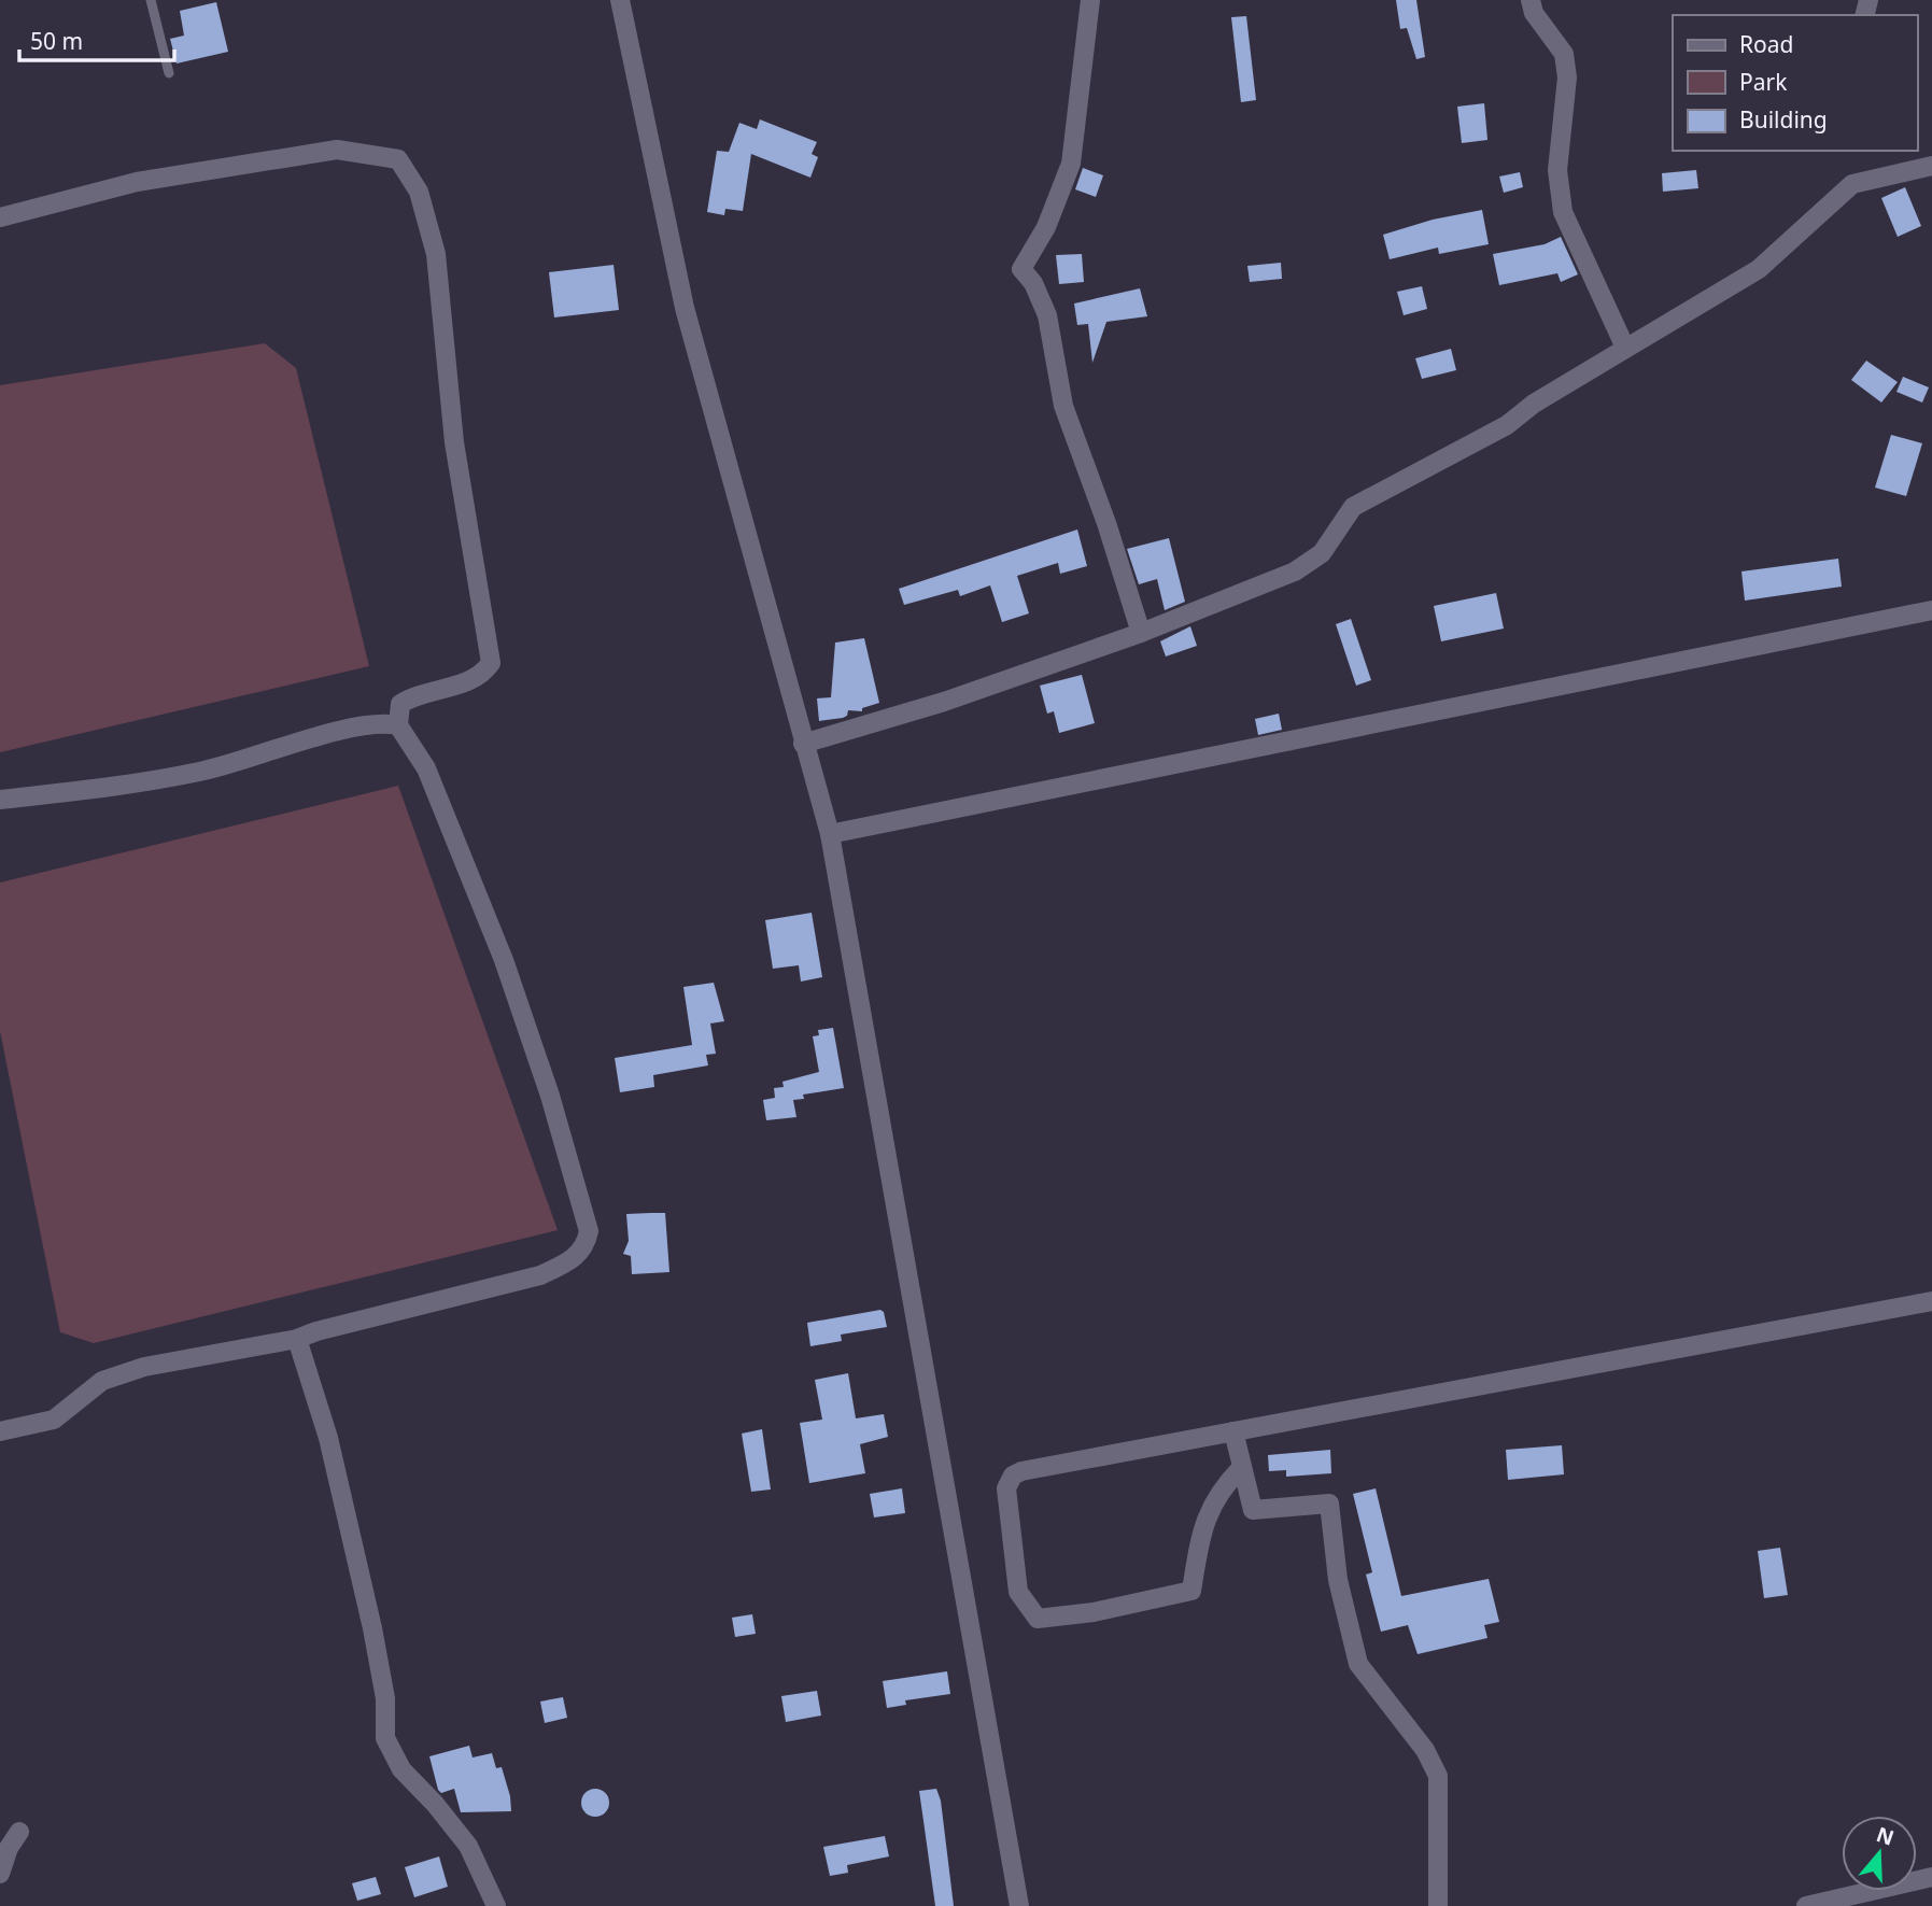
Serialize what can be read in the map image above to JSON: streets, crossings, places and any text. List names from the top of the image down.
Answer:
{
  "legend": ["Road", "Park", "Building"],
  "scale_bar": "50 m",
  "north": "top"
}
